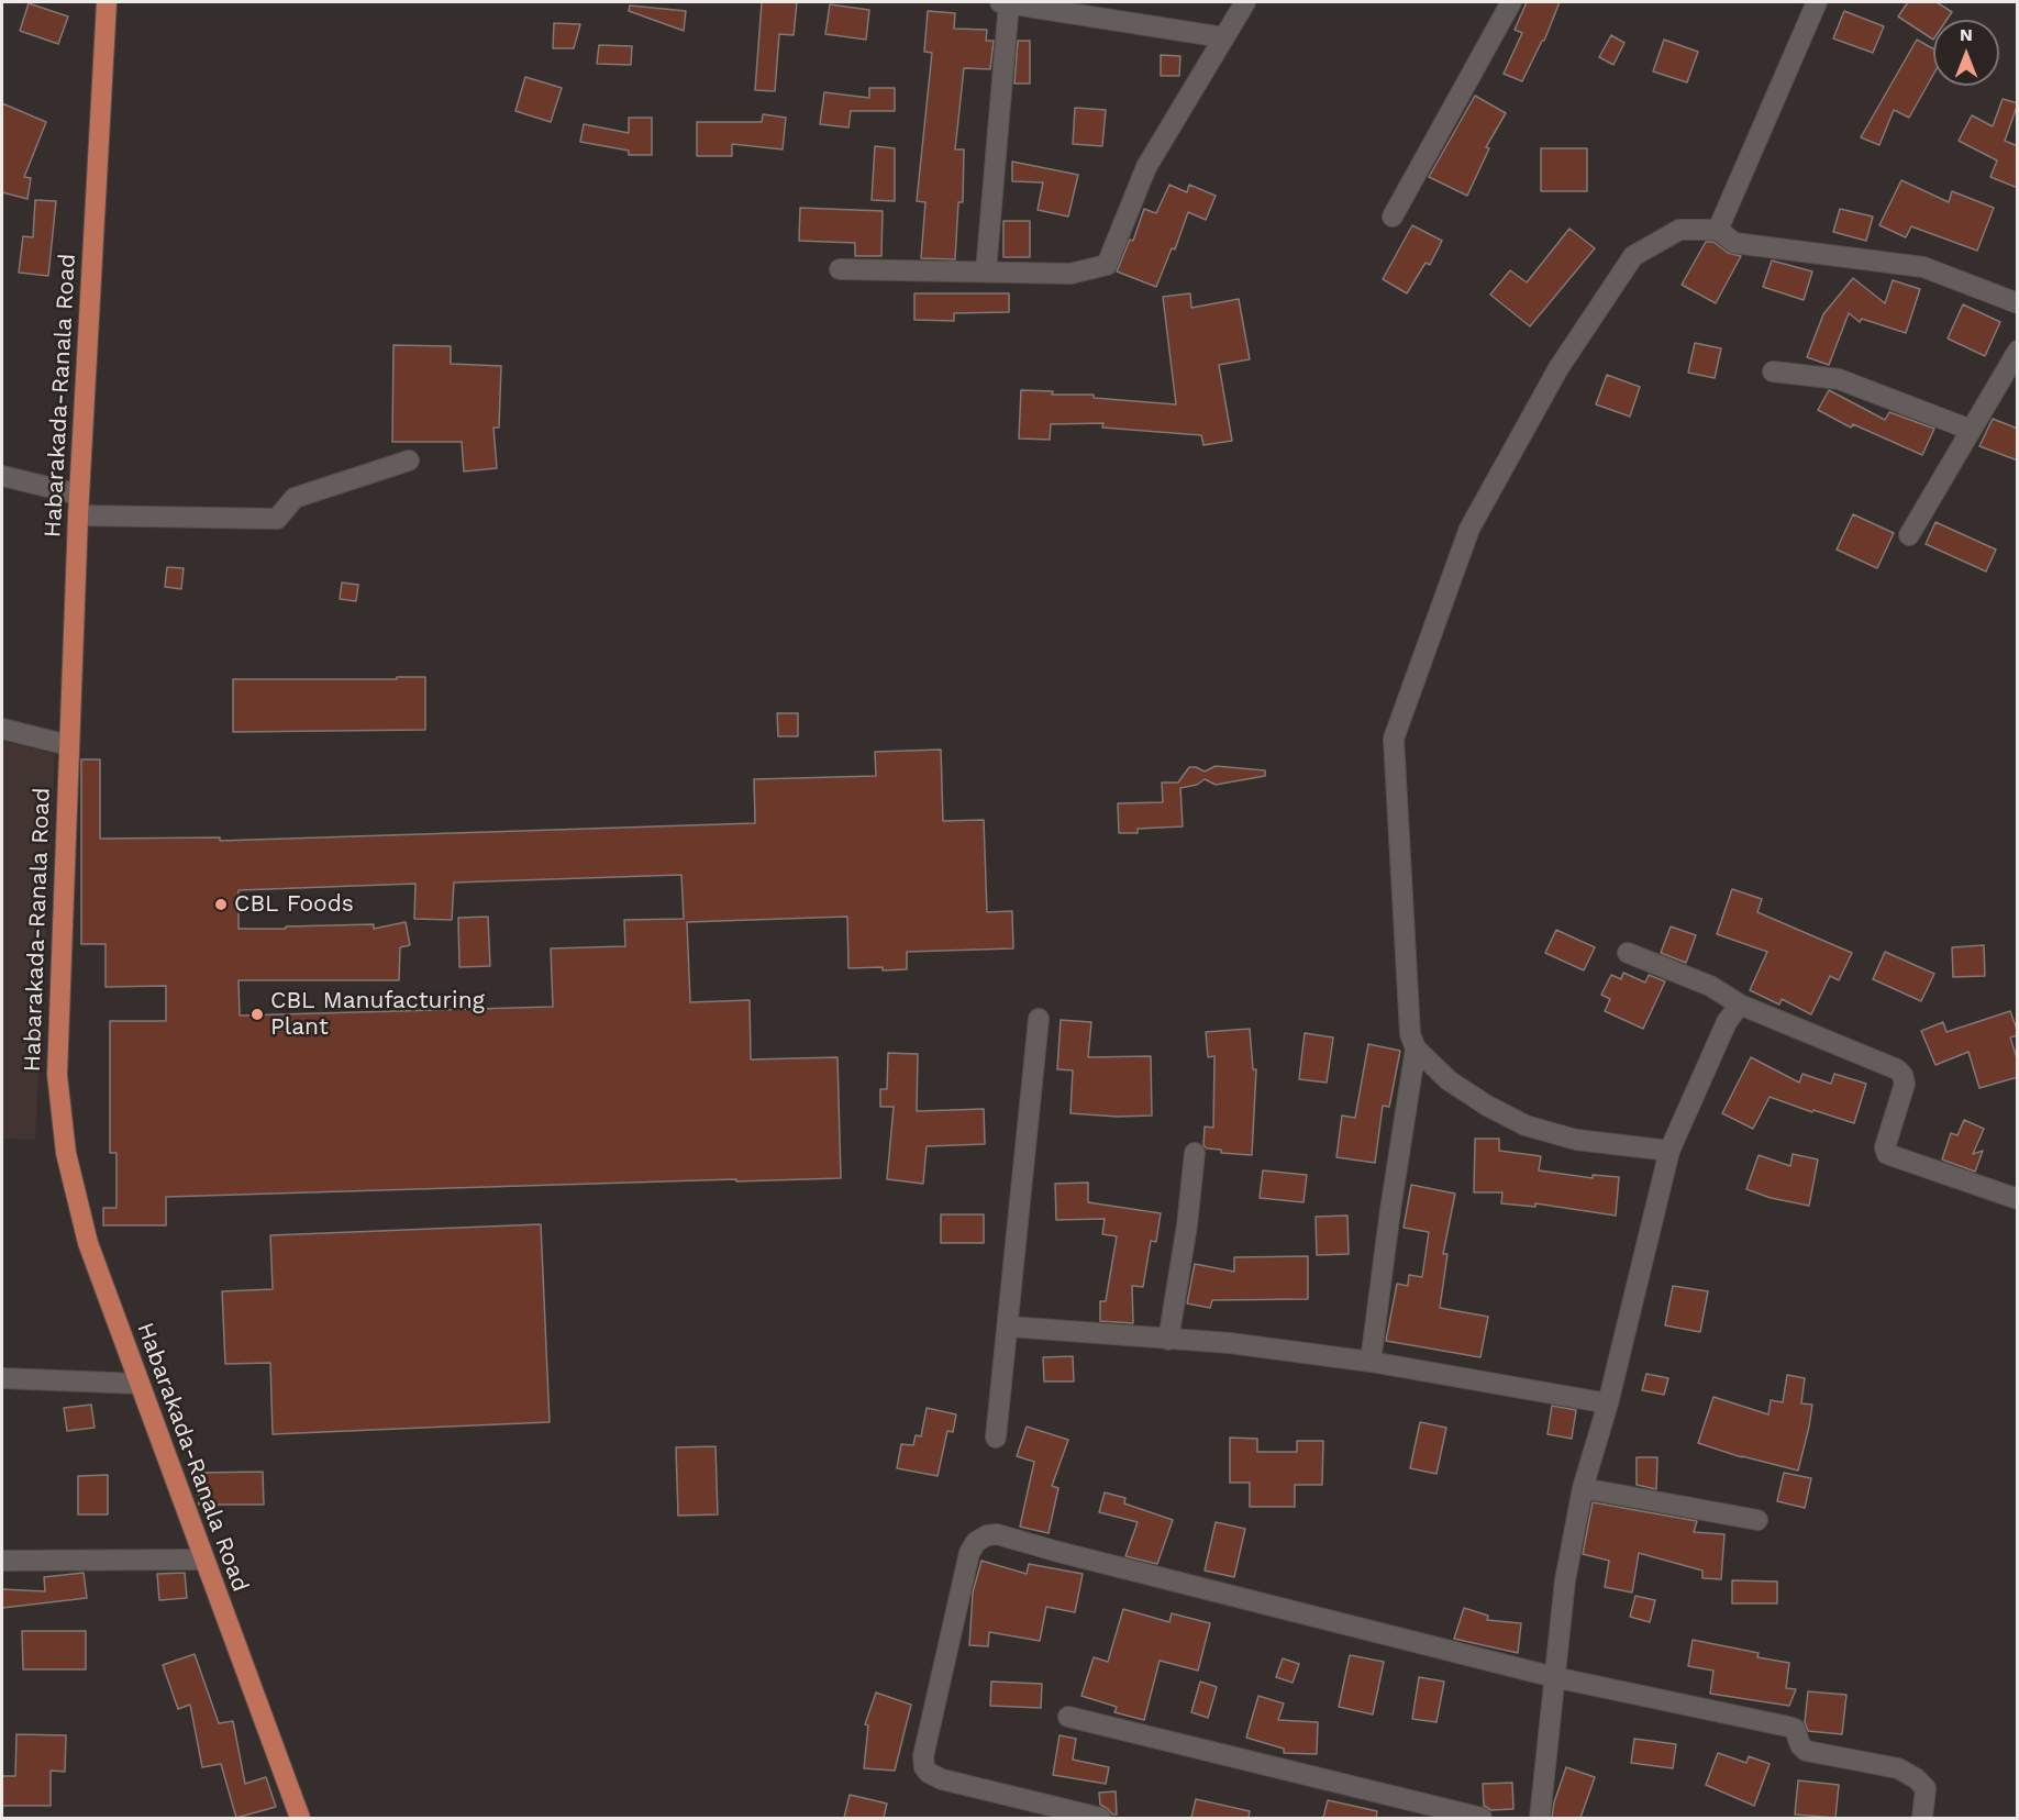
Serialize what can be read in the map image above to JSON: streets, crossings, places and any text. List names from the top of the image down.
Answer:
{
  "streets": {
    "main road": ["Habarakada-Ranala Road"]
  },
  "places": ["CBL Foods", "CBL Manufacturing Plant"],
  "north": "top"
}
